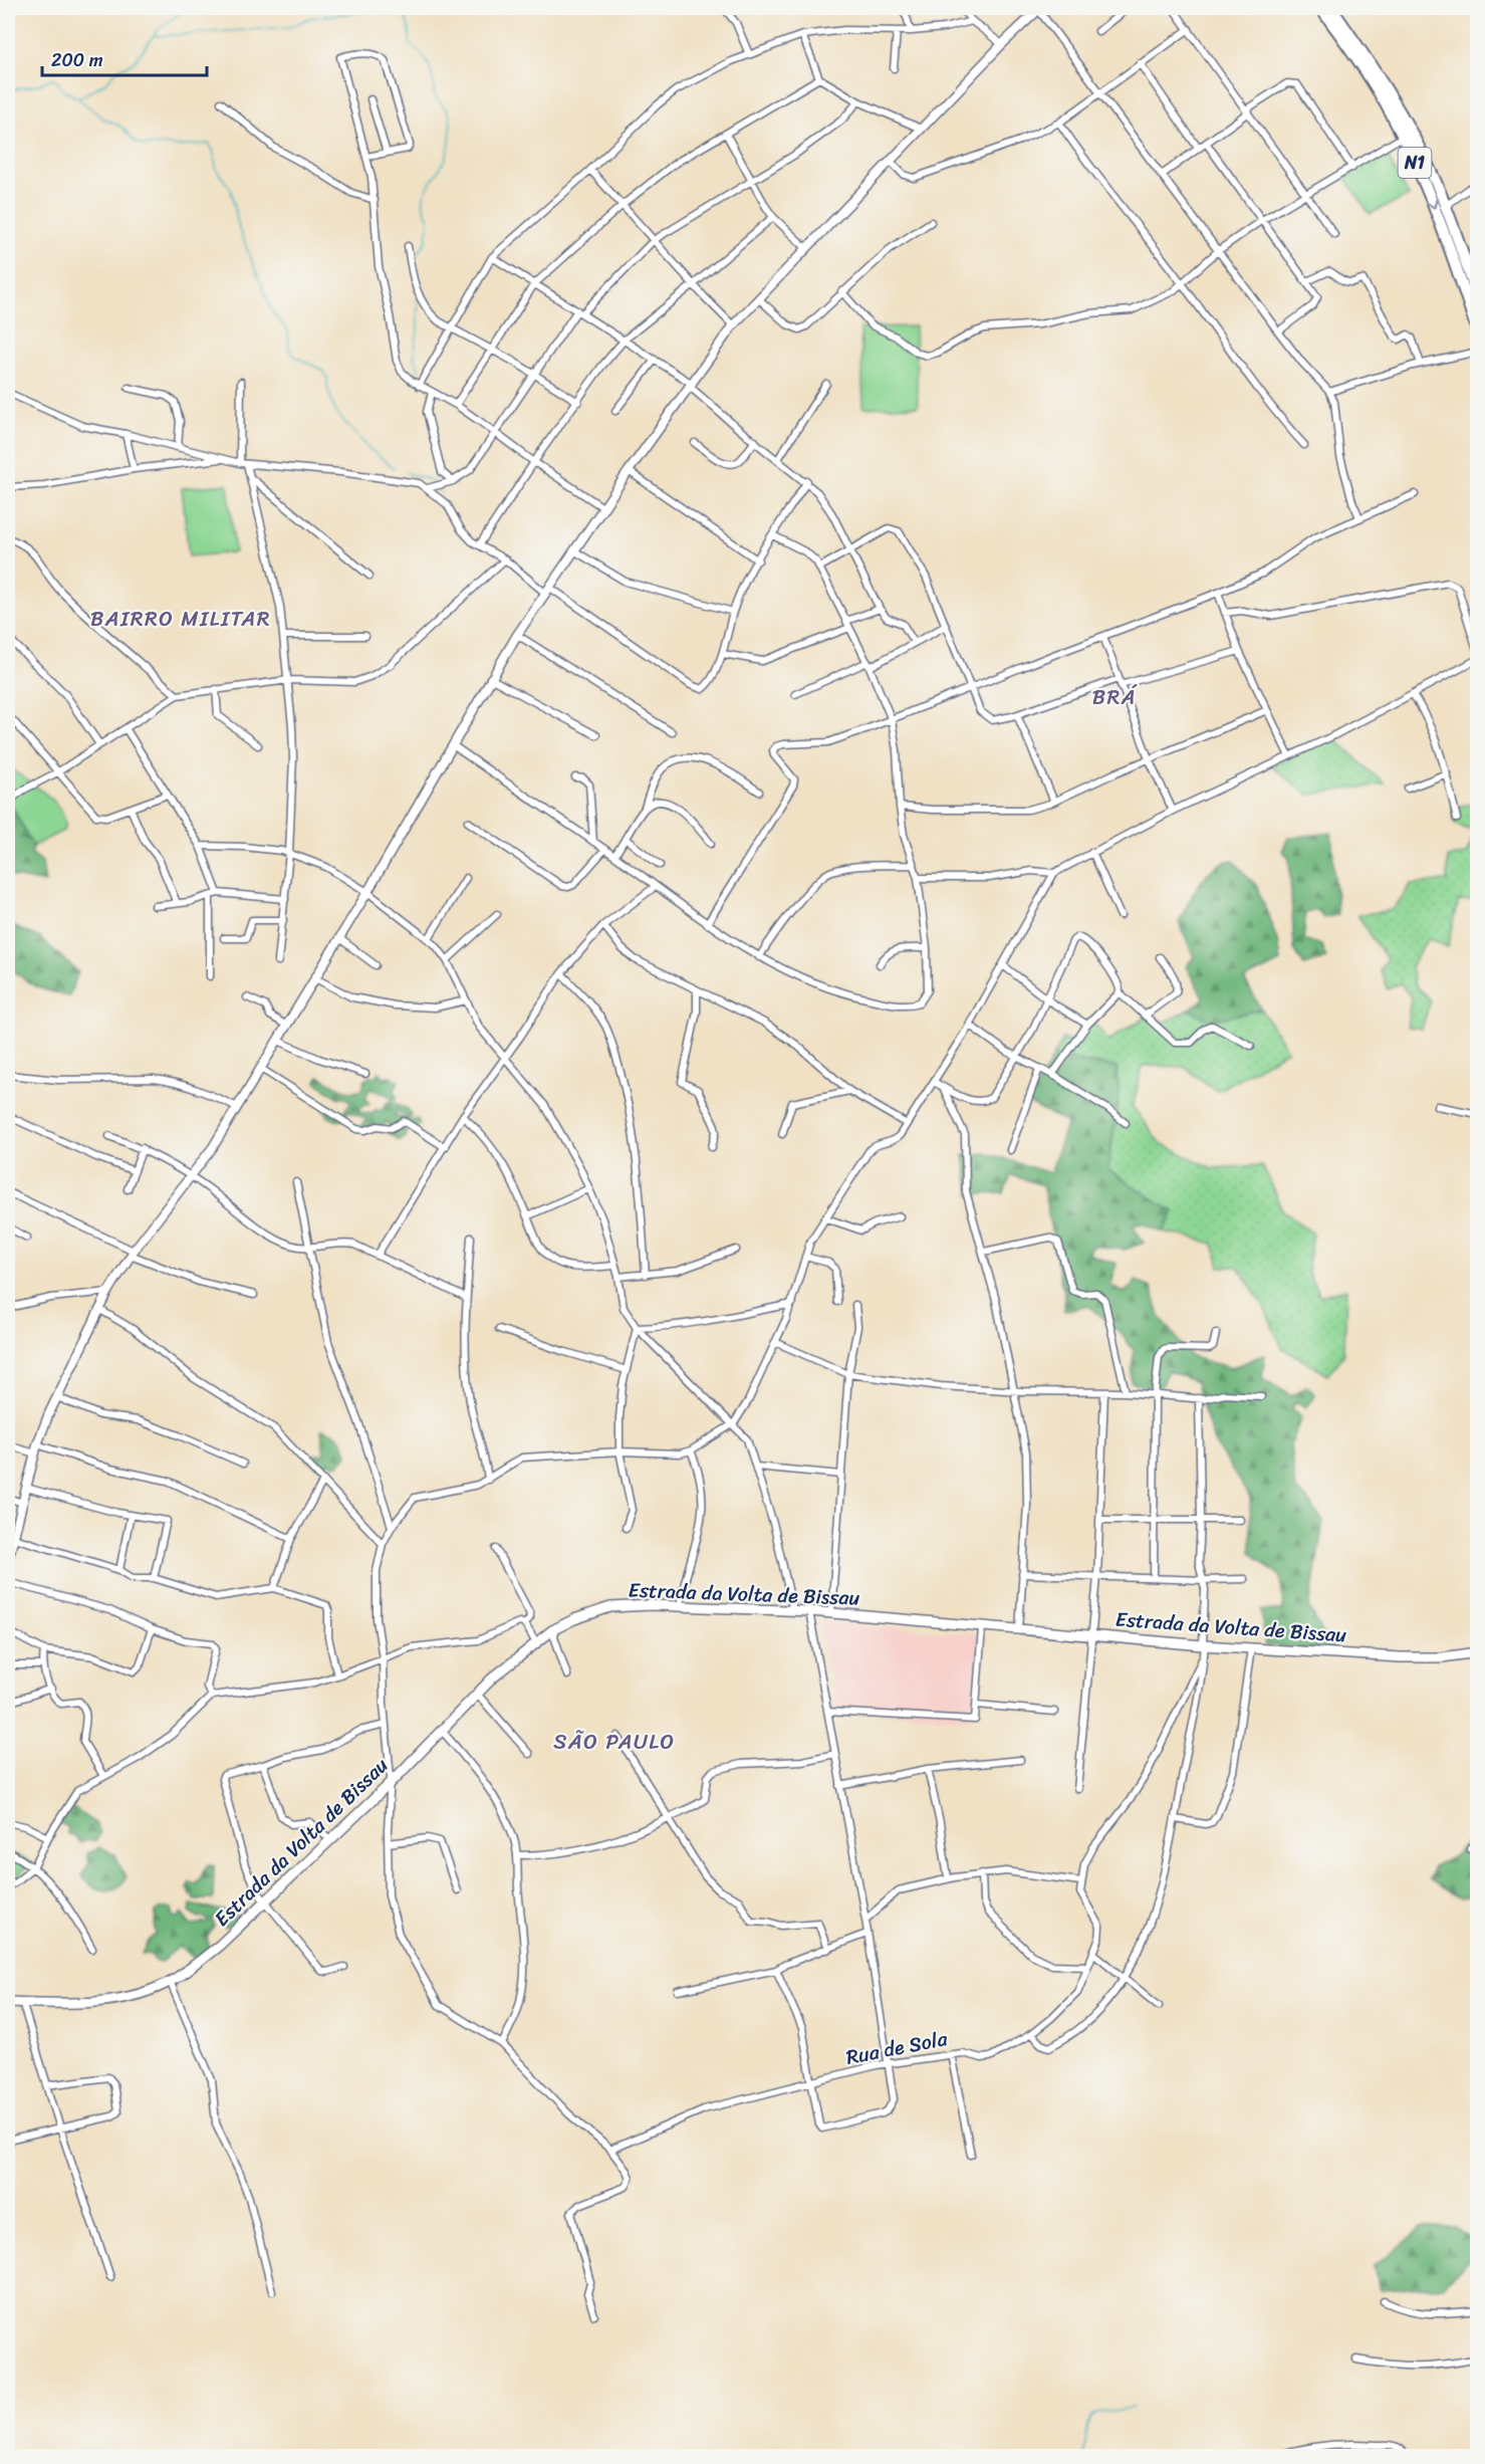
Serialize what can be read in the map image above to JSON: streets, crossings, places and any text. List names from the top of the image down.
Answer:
{
  "streets": {
    "main road": ["N1", "Estrada da Volta de Bissau"],
    "street": ["Rua de Sola"]
  },
  "districts": ["BAIRRO MILITAR", "BRÁ", "SÃO PAULO"],
  "scale_bar": "200 m"
}
